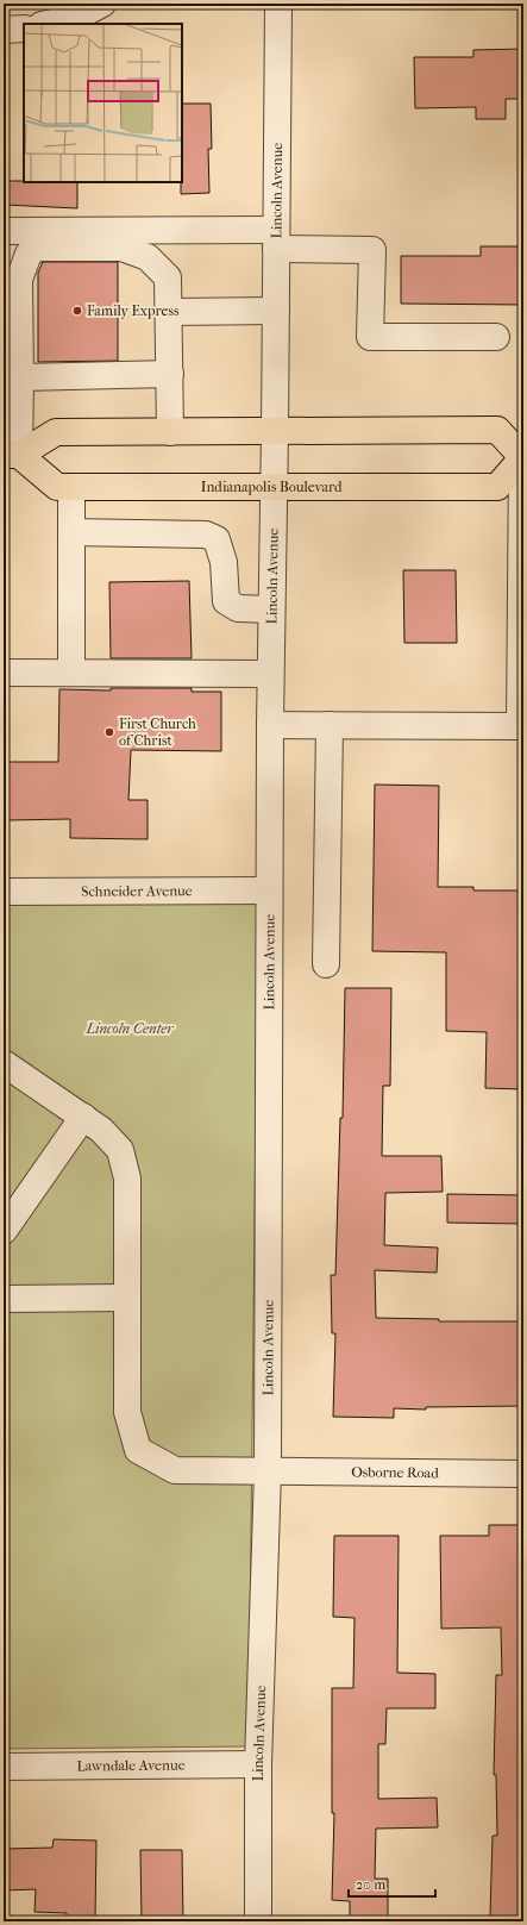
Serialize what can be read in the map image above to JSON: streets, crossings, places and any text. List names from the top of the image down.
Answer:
{
  "streets": {
    "highway": ["Indianapolis Boulevard"],
    "street": [
      "Lincoln Avenue",
      "Schneider Avenue",
      "Osborne Road",
      "Lawndale Avenue"
    ]
  },
  "crossings": [
    ["Lincoln Avenue", "Indianapolis Boulevard"],
    ["Lincoln Avenue", "Schneider Avenue"],
    ["Lincoln Avenue", "Osborne Road"],
    ["Lincoln Avenue", "Lawndale Avenue"]
  ],
  "parks": ["Lincoln Center"],
  "places": ["Family Express", "First Church of Christ"],
  "scale_bar": "20 m"
}
